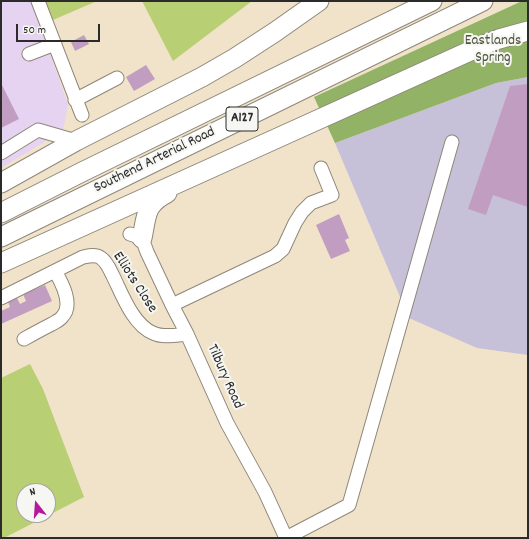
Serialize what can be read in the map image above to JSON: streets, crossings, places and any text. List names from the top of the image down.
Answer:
{
  "streets": {
    "highway": ["A127", "Southend Arterial Road"],
    "street": ["Elliots Close", "Tilbury Road"]
  },
  "crossings": [
    ["Elliots Close", "Tilbury Road"]
  ],
  "parks": ["Eastlands Spring"],
  "scale_bar": "50 m",
  "north": "top"
}
